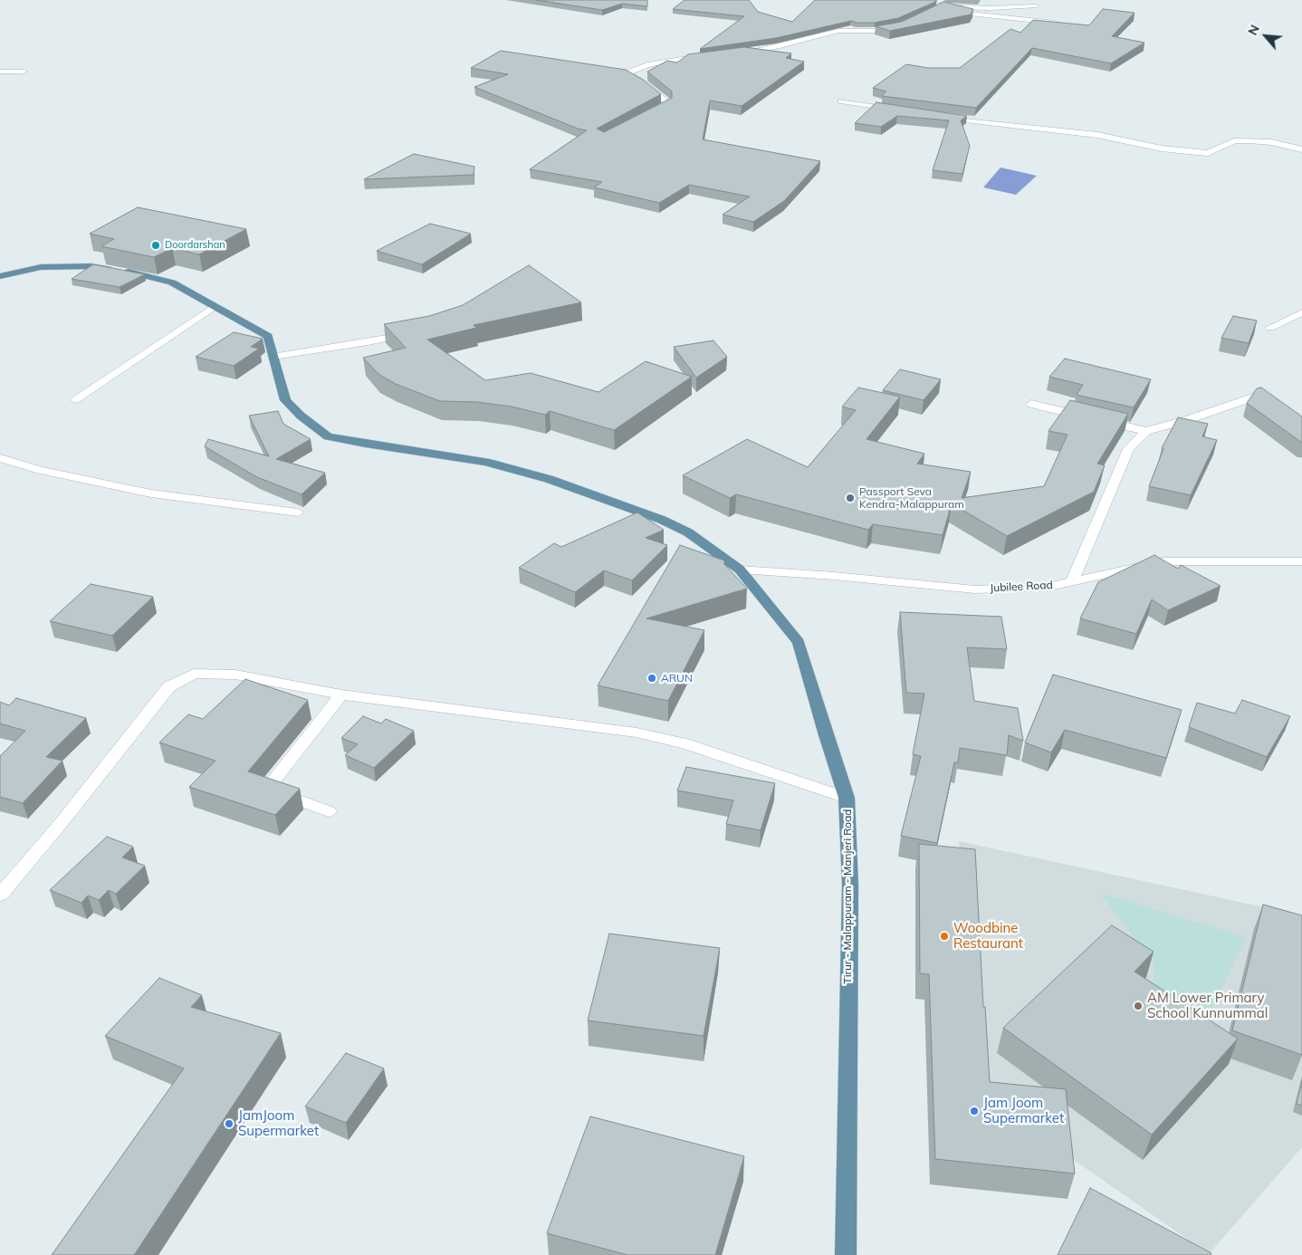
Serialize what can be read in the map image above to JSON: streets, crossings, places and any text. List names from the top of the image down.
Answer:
{
  "streets": {
    "main road": ["Tirur - Malappuram - Manjeri Road"],
    "street": ["Jubilee Road"]
  },
  "crossings": [
    ["Jubilee Road", "Tirur - Malappuram - Manjeri Road"]
  ],
  "places": [
    "Doordarshan",
    "Passport Seva Kendra-Malappuram",
    "ARUN",
    "Woodbine Restaurant",
    "AM Lower Primary School Kunnummal",
    "Jam Joom Supermarket",
    "JamJoom Supermarket"
  ],
  "north": "top left"
}
